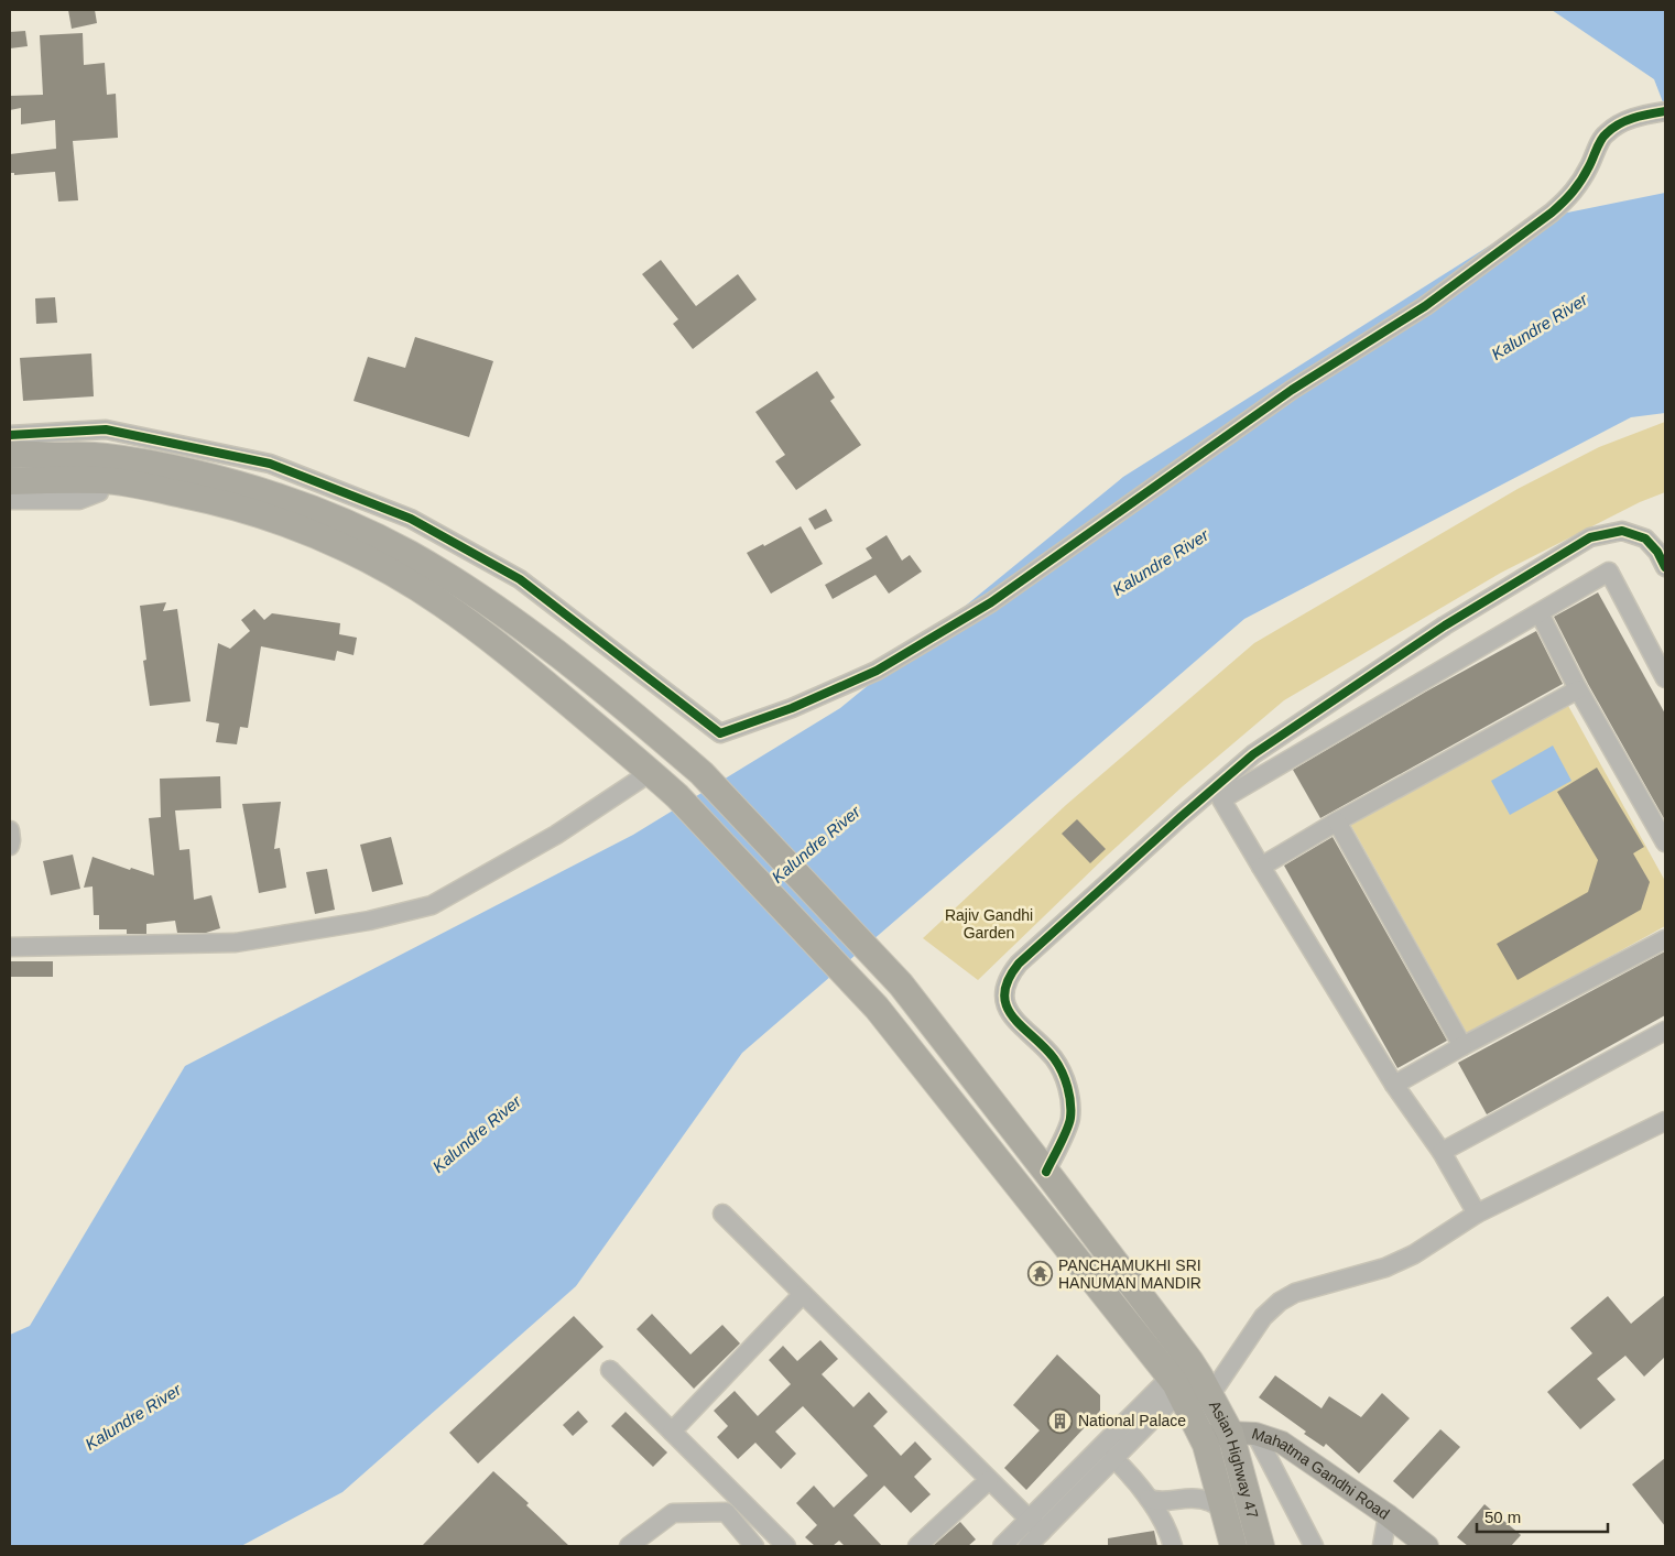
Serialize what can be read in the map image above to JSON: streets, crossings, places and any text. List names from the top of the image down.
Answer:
{
  "streets": {
    "highway": ["Asian Highway 47"],
    "main road": ["Mahatma Gandhi Road"]
  },
  "crossings": [
    ["Asian Highway 47", "Mahatma Gandhi Road"]
  ],
  "water": ["Kalundre River"],
  "parks": ["Rajiv Gandhi Garden"],
  "places": {
    "temple": ["PANCHAMUKHI SRI HANUMAN MANDIR"],
    "building": ["National Palace"]
  },
  "scale_bar": "50 m"
}
